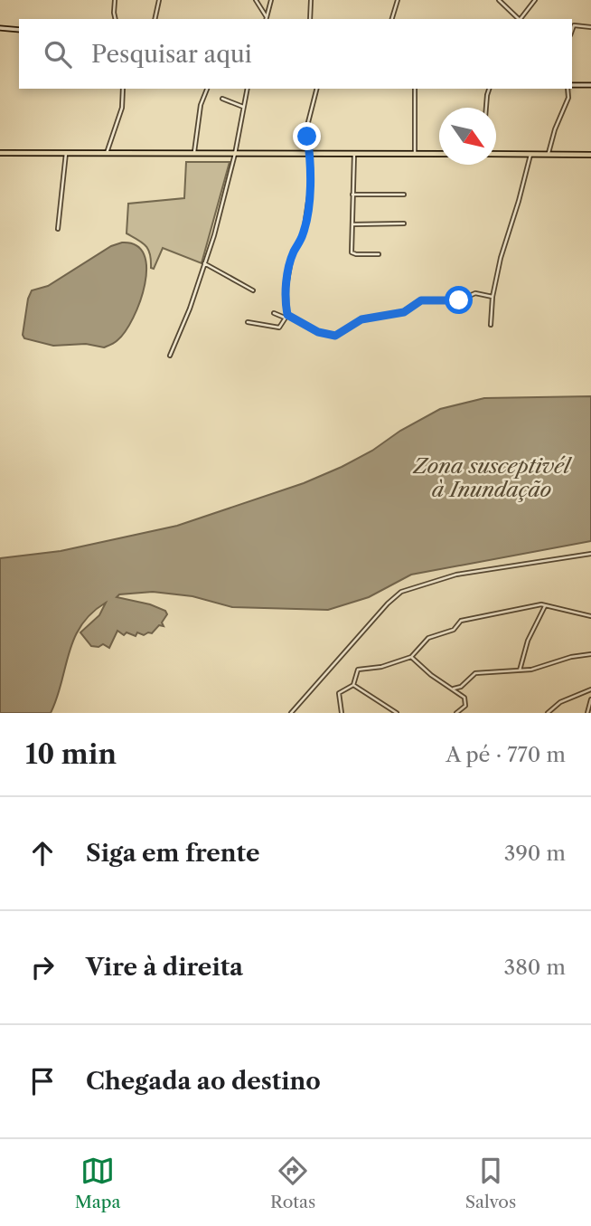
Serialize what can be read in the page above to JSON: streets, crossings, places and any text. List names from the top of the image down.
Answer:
{
  "water": ["Zona susceptivél à Inundação"],
  "north": "bottom right",
  "page": {
    "search": "Pesquisar aqui",
    "heading": ["10 min", "A pé · 770 m"],
    "list": [
      ["Siga em frente", "390 m"],
      ["Vire à direita", "380 m"],
      "Chegada ao destino"
    ],
    "nav": ["Mapa", "Rotas", "Salvos"]
  }
}
